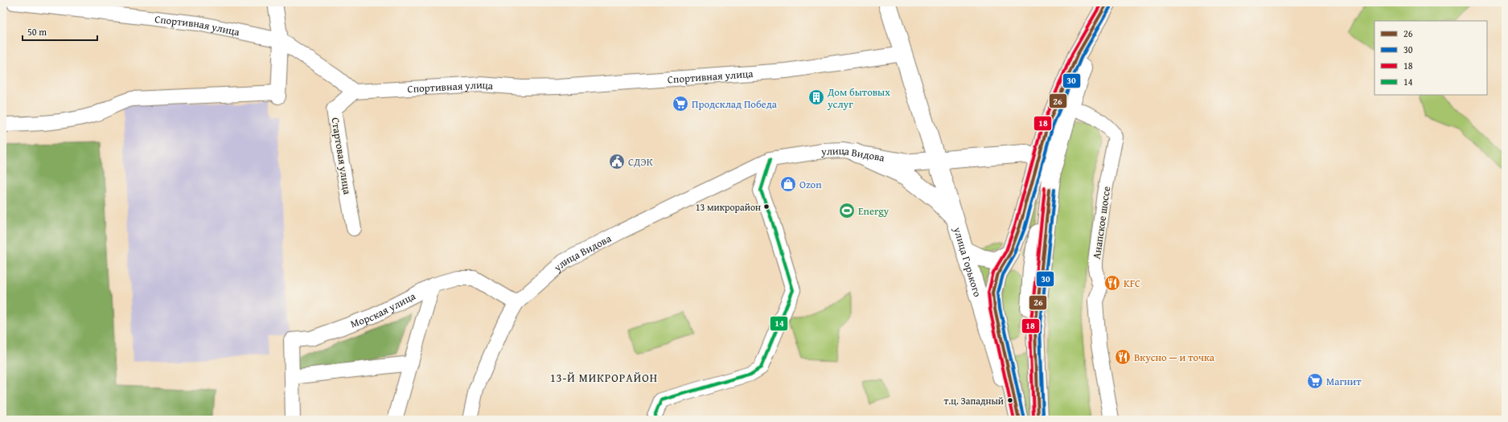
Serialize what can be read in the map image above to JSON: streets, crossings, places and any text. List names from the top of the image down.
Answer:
{
  "streets": {
    "main road": ["улица Видова", "улица Горького"],
    "street": [
      "Спортивная улица",
      "Стартовая улица",
      "Анапское шоссе",
      "Морская улица"
    ]
  },
  "crossings": [
    ["Спортивная улица", "Стартовая улица"],
    ["Спортивная улица", "улица Горького"],
    ["улица Видова", "улица Горького"],
    ["улица Видова", "Морская улица"]
  ],
  "districts": ["13-Й МИКРОРАЙОН"],
  "places": {
    "building": ["Дом бытовых услуг"],
    "supermarket": ["Продсклад Победа", "Магнит"],
    "public building": ["СДЭК"],
    "shop": ["Ozon"],
    "other": ["13 микрорайон", "т.ц. Западный"],
    "sports": ["Energy"],
    "restaurant": ["KFC", "Вкусно — и точка"]
  },
  "lines": [
    "transit line 26",
    "transit line 18",
    "transit line 30",
    "transit line 14"
  ],
  "legend": [
    "26",
    "30",
    "18",
    "14"
  ],
  "scale_bar": "50 m"
}
